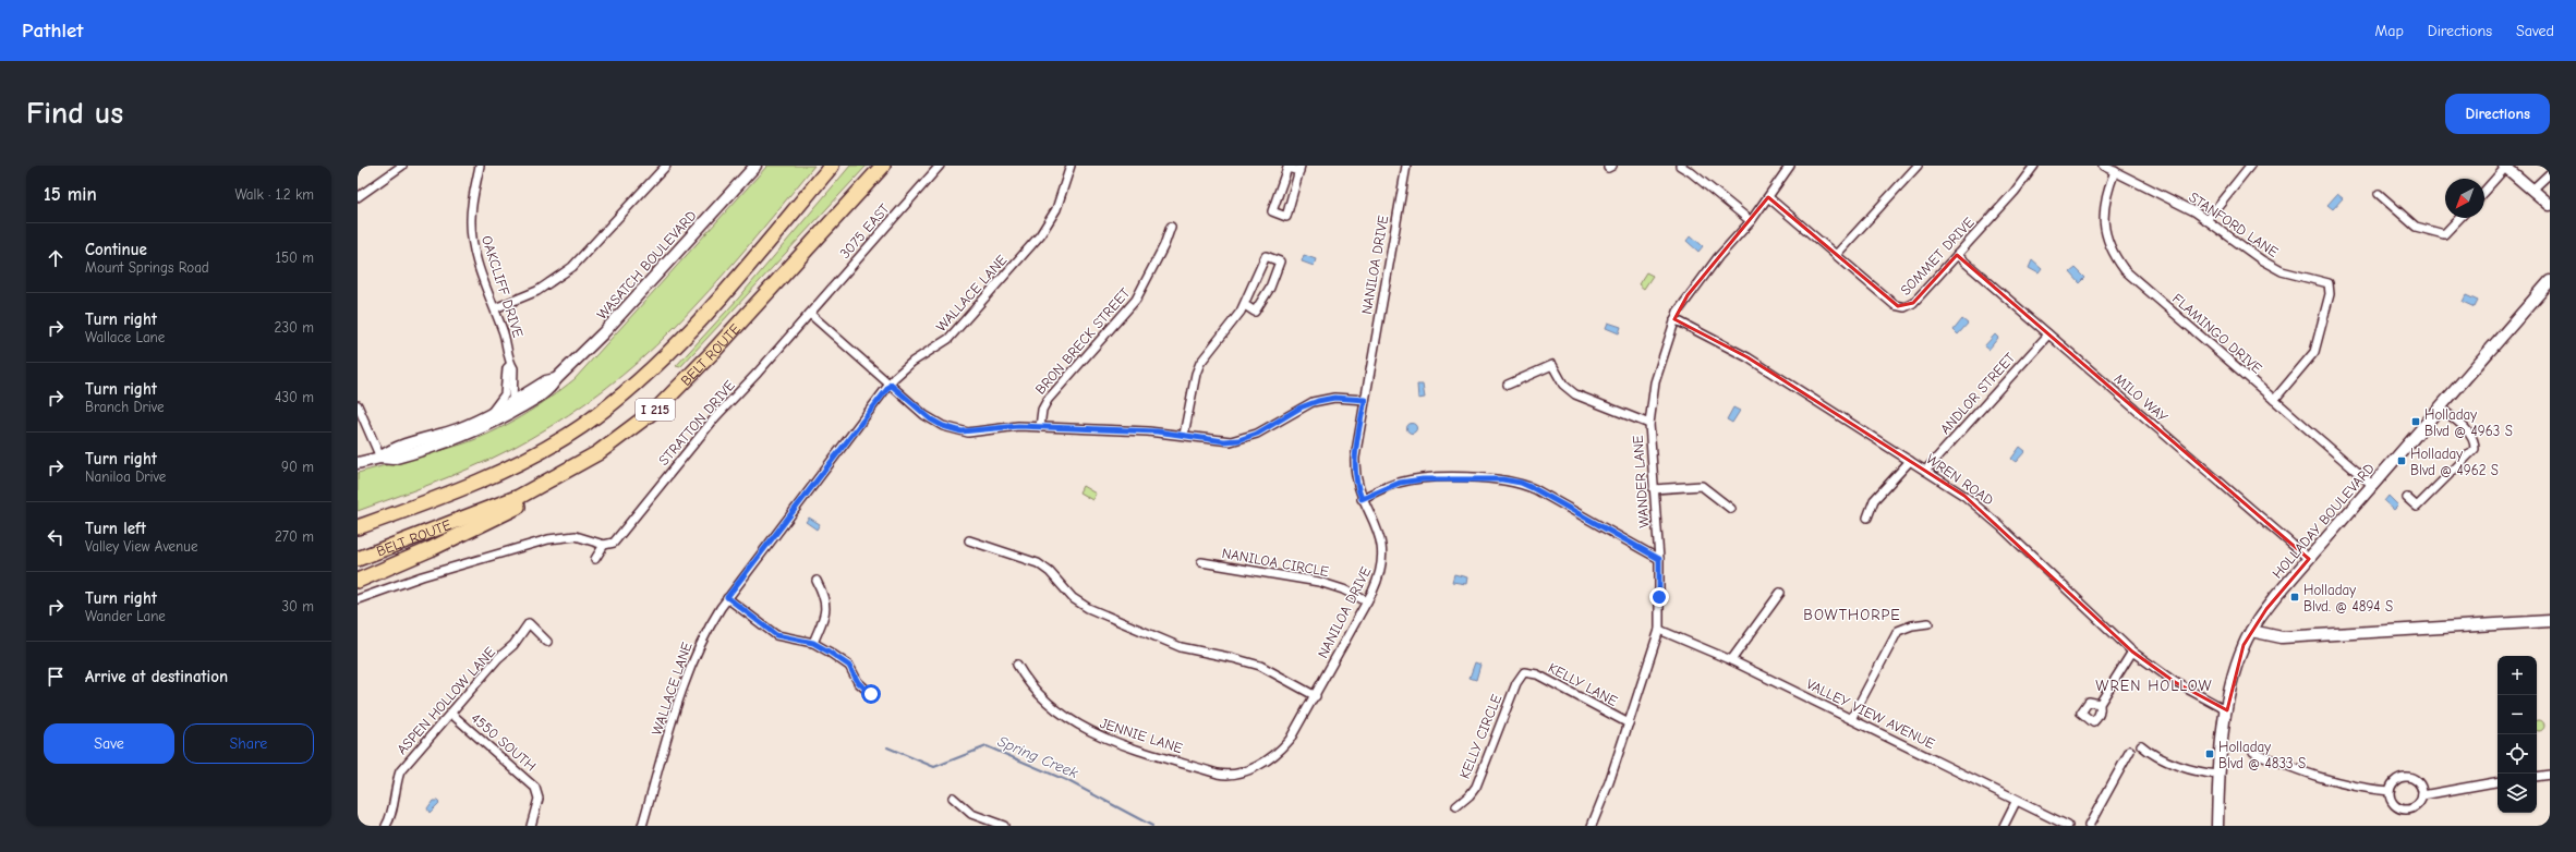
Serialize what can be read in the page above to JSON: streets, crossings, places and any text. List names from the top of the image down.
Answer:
{
  "streets": {
    "highway": ["BELT ROUTE", "I 215"],
    "street": [
      "STANFORD LANE",
      "3075 EAST",
      "SOMMET DRIVE",
      "WASATCH BOULEVARD",
      "NANILOA DRIVE",
      "OAKCLIFF DRIVE",
      "WALLACE LANE",
      "FLAMINGO DRIVE",
      "BRON BRECK STREET",
      "ANDLOR STREET",
      "MILO WAY",
      "STRATTON DRIVE",
      "WREN ROAD",
      "WANDER LANE",
      "HOLLADAY BOULEVARD",
      "NANILOA CIRCLE",
      "KELLY LANE",
      "ASPEN HOLLOW LANE",
      "VALLEY VIEW AVENUE",
      "JENNIE LANE",
      "KELLY CIRCLE",
      "4550 SOUTH"
    ]
  },
  "crossings": [
    ["STANFORD LANE", "FLAMINGO DRIVE"],
    ["3075 EAST", "STRATTON DRIVE"],
    ["SOMMET DRIVE", "MILO WAY"],
    ["SOMMET DRIVE", "WANDER LANE"],
    ["WASATCH BOULEVARD", "OAKCLIFF DRIVE"],
    ["NANILOA DRIVE", "NANILOA CIRCLE"],
    ["NANILOA DRIVE", "JENNIE LANE"],
    ["FLAMINGO DRIVE", "HOLLADAY BOULEVARD"],
    ["ANDLOR STREET", "MILO WAY"],
    ["ANDLOR STREET", "WREN ROAD"],
    ["MILO WAY", "HOLLADAY BOULEVARD"],
    ["WREN ROAD", "WANDER LANE"],
    ["WREN ROAD", "HOLLADAY BOULEVARD"],
    ["WANDER LANE", "KELLY LANE"],
    ["WANDER LANE", "VALLEY VIEW AVENUE"],
    ["KELLY LANE", "KELLY CIRCLE"],
    ["ASPEN HOLLOW LANE", "4550 SOUTH"]
  ],
  "districts": ["BOWTHORPE", "WREN HOLLOW"],
  "water": ["Spring Creek"],
  "places": {
    "transit": [
      "Holladay Blvd @ 4963 S",
      "Holladay Blvd @ 4962 S",
      "Holladay Blvd. @ 4894 S",
      "Holladay Blvd @ 4833 S"
    ]
  },
  "north": "bottom left",
  "page": {
    "header": "Pathlet",
    "nav": ["Map", "Directions", "Saved"],
    "buttons": [
      "Directions",
      ["Save", "Share"]
    ],
    "title": "Find us",
    "heading": ["15 min", "Walk · 1.2 km"],
    "list": [
      ["Continue", "Mount Springs Road", "150 m"],
      ["Turn right", "Wallace Lane", "230 m"],
      ["Turn right", "Branch Drive", "430 m"],
      ["Turn right", "Naniloa Drive", "90 m"],
      ["Turn left", "Valley View Avenue", "270 m"],
      ["Turn right", "Wander Lane", "30 m"],
      "Arrive at destination"
    ],
    "map_buttons": ["+", "−"]
  }
}
